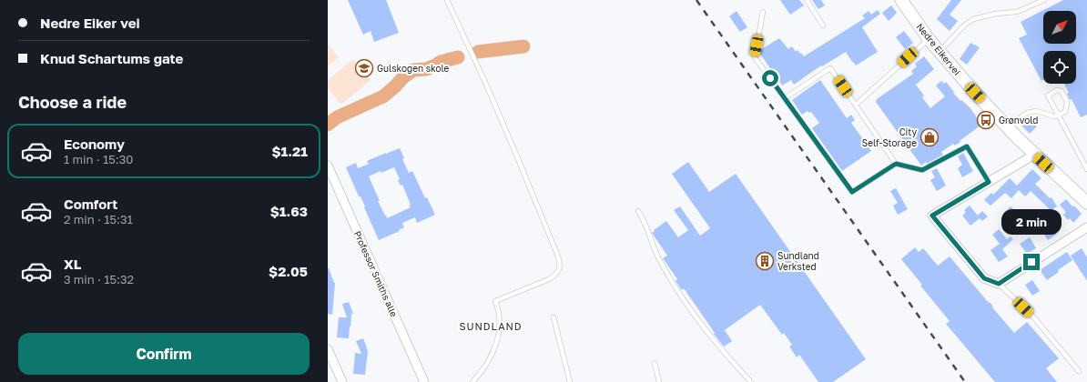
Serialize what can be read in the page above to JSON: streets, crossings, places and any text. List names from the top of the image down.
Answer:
{
  "streets": {
    "main road": ["Nedre Eikervei"],
    "street": ["Professor Smiths alle"]
  },
  "districts": ["SUNDLAND"],
  "places": {
    "school or university": ["Gulskogen skole"],
    "bus stop": ["Grønvold"],
    "shop": ["City Self-Storage"],
    "building": ["Sundland Verksted"]
  },
  "north": "top right",
  "page": {
    "banner": ["Nedre Eiker vei", "Knud Schartums gate"],
    "heading": "Choose a ride",
    "list": [
      {
        "name": "Economy",
        "note": "1 min · 15:30",
        "value": "$1.21"
      },
      {
        "name": "Comfort",
        "note": "2 min · 15:31",
        "value": "$1.63"
      },
      {
        "name": "XL",
        "note": "3 min · 15:32",
        "value": "$2.05"
      }
    ],
    "bubble": "2 min",
    "buttons": "Confirm"
  }
}
